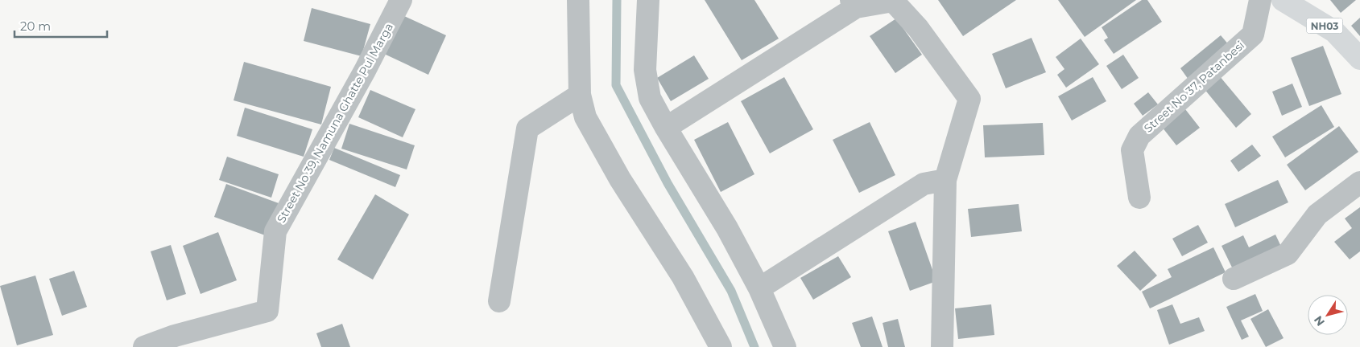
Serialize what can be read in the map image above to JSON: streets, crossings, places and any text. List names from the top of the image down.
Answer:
{
  "streets": {
    "main road": ["NH03"],
    "street": ["Street No 37, Patanbesi", "Street No 39, Namuna Ghatte Pul Marga"]
  },
  "scale_bar": "20 m",
  "north": "bottom left"
}
